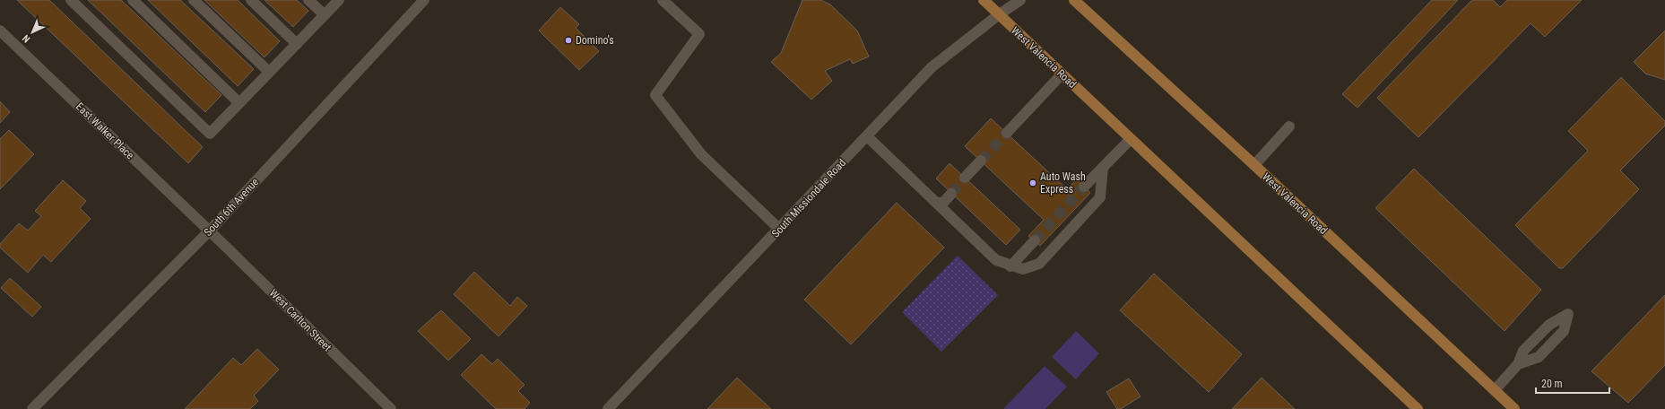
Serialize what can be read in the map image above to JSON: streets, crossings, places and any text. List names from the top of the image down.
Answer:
{
  "streets": {
    "main road": ["West Valencia Road"],
    "street": [
      "East Walker Place",
      "South Missiondale Road",
      "South 6th Avenue",
      "West Carlton Street"
    ]
  },
  "crossings": [
    ["West Valencia Road", "South Missiondale Road"],
    ["East Walker Place", "South 6th Avenue"],
    ["East Walker Place", "West Carlton Street"],
    ["South 6th Avenue", "West Carlton Street"]
  ],
  "places": ["Domino's", "Auto Wash Express"],
  "scale_bar": "20 m",
  "north": "bottom left"
}
